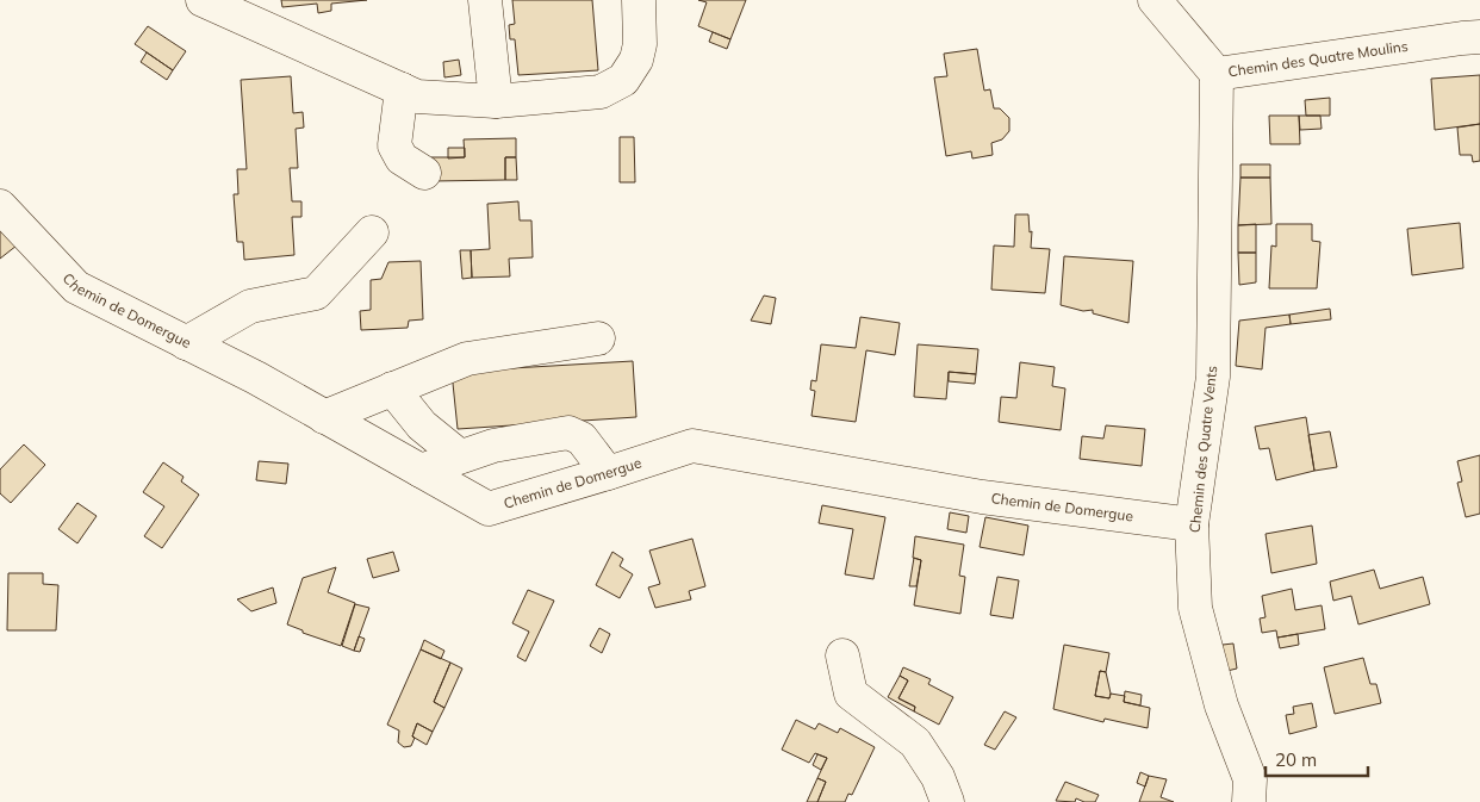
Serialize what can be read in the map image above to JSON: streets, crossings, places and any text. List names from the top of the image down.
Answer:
{
  "streets": {
    "street": ["Chemin des Quatre Moulins", "Chemin de Domergue", "Chemin des Quatre Vents"]
  },
  "crossings": [
    ["Chemin des Quatre Moulins", "Chemin des Quatre Vents"],
    ["Chemin de Domergue", "Chemin des Quatre Vents"]
  ],
  "scale_bar": "20 m"
}
